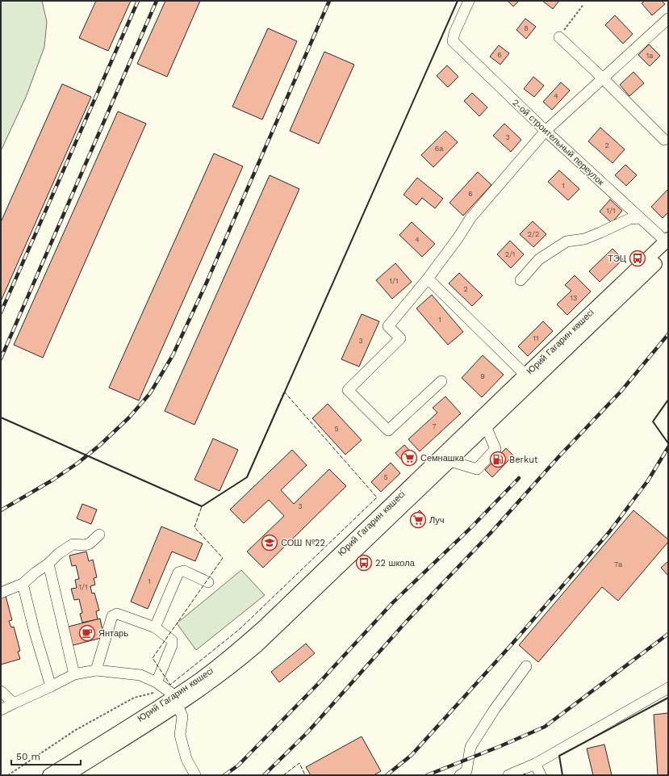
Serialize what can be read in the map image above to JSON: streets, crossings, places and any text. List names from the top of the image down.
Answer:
{
  "streets": {
    "main road": ["Юрий Гагарин көшесі"],
    "street": ["2-ой строительный переулок"]
  },
  "crossings": [
    ["2-ой строительный переулок", "Юрий Гагарин көшесі"]
  ],
  "places": {
    "bus stop": ["ТЭЦ", "22 школа"],
    "supermarket": ["Семнашка", "Луч"],
    "fuel station": ["Berkut"],
    "school or university": ["СОШ №22"],
    "cafe": ["Янтарь"]
  },
  "house_numbers": [
    "8",
    "6",
    "1а",
    "4",
    "3",
    "2",
    "6а",
    "1",
    "6",
    "1/1",
    "2/2",
    "4",
    "2/1",
    "1/1",
    "2",
    "13",
    "1",
    "11",
    "3",
    "9",
    "7",
    "5",
    "5",
    "3",
    "7а",
    "1",
    "1/1"
  ],
  "scale_bar": "50 m"
}
